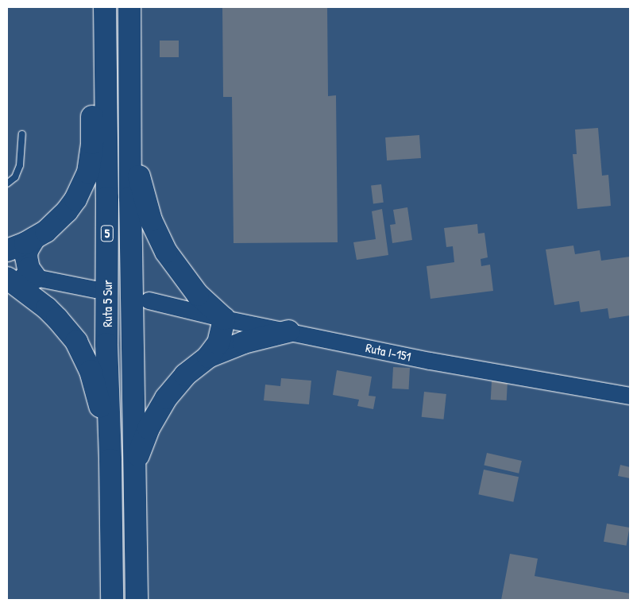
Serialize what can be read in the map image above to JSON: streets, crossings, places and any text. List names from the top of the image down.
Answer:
{
  "streets": {
    "highway": ["5", "Ruta 5 Sur"],
    "street": ["Ruta I-151"]
  }
}
